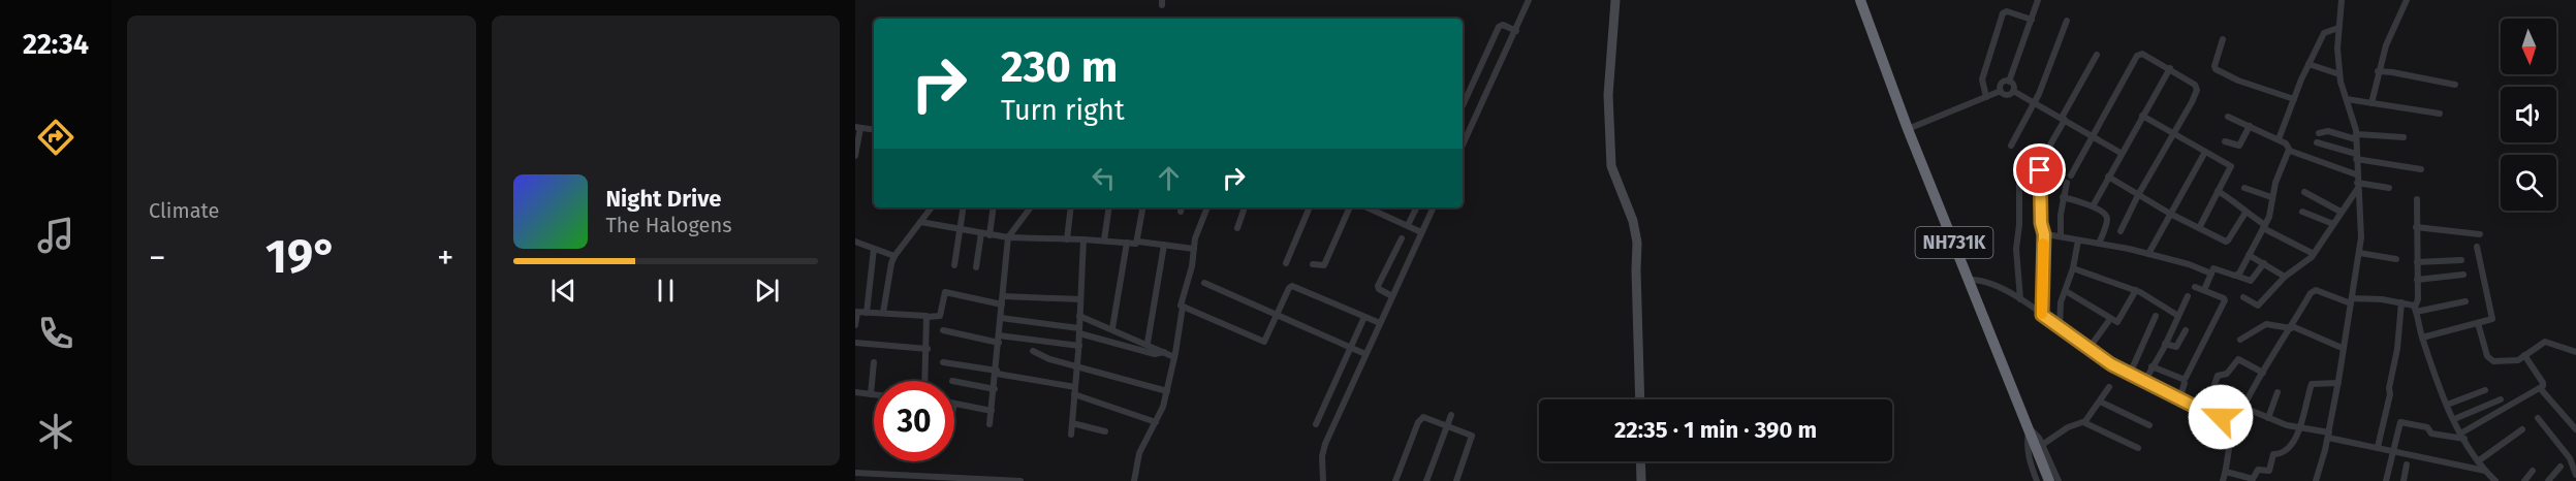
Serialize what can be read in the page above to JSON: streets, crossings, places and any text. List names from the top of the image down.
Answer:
{
  "streets": {
    "highway": ["NH731K"]
  },
  "north": "bottom",
  "page": {
    "tabs": "22:34",
    "tile": "Climate",
    "turn": ["230 m", "Turn right"],
    "song": ["Night Drive", "The Halogens"],
    "heat": ["−", "19°", "+"],
    "limit": "30",
    "trip": "22:35 · 1 min · 390 m"
  }
}
